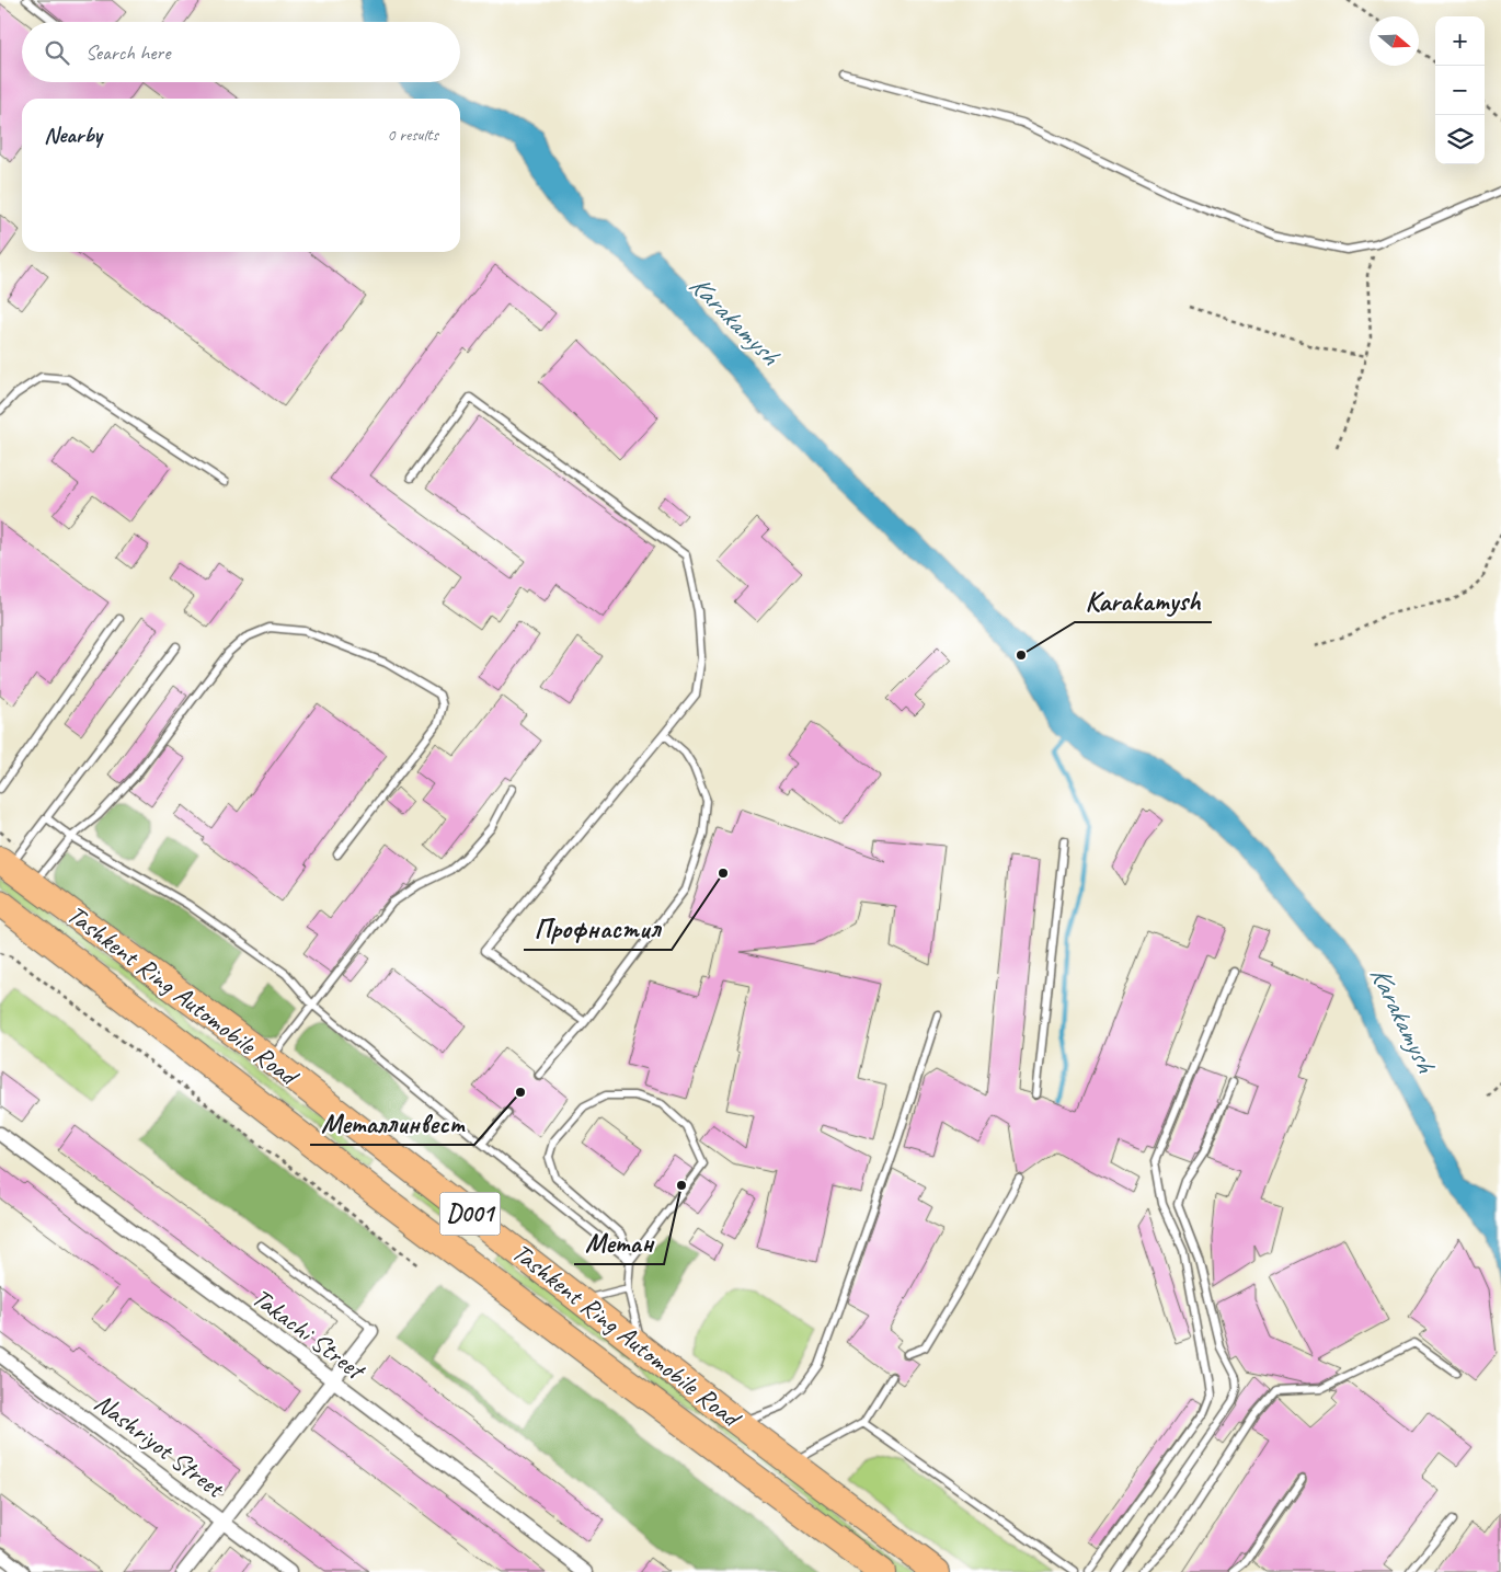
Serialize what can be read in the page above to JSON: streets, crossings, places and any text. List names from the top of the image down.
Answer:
{
  "streets": {
    "highway": ["Tashkent Ring Automobile Road", "D001"],
    "street": ["Takachi Street", "Nashriyot Street"]
  },
  "water": ["Karakamysh"],
  "places": [
    "Karakamysh",
    "Профнастил",
    "Металлинвест",
    "Метан"
  ],
  "north": "right",
  "page": {
    "map_buttons": ["+", "−"],
    "search": "Search here",
    "heading": ["Nearby", "0 results"]
  }
}
